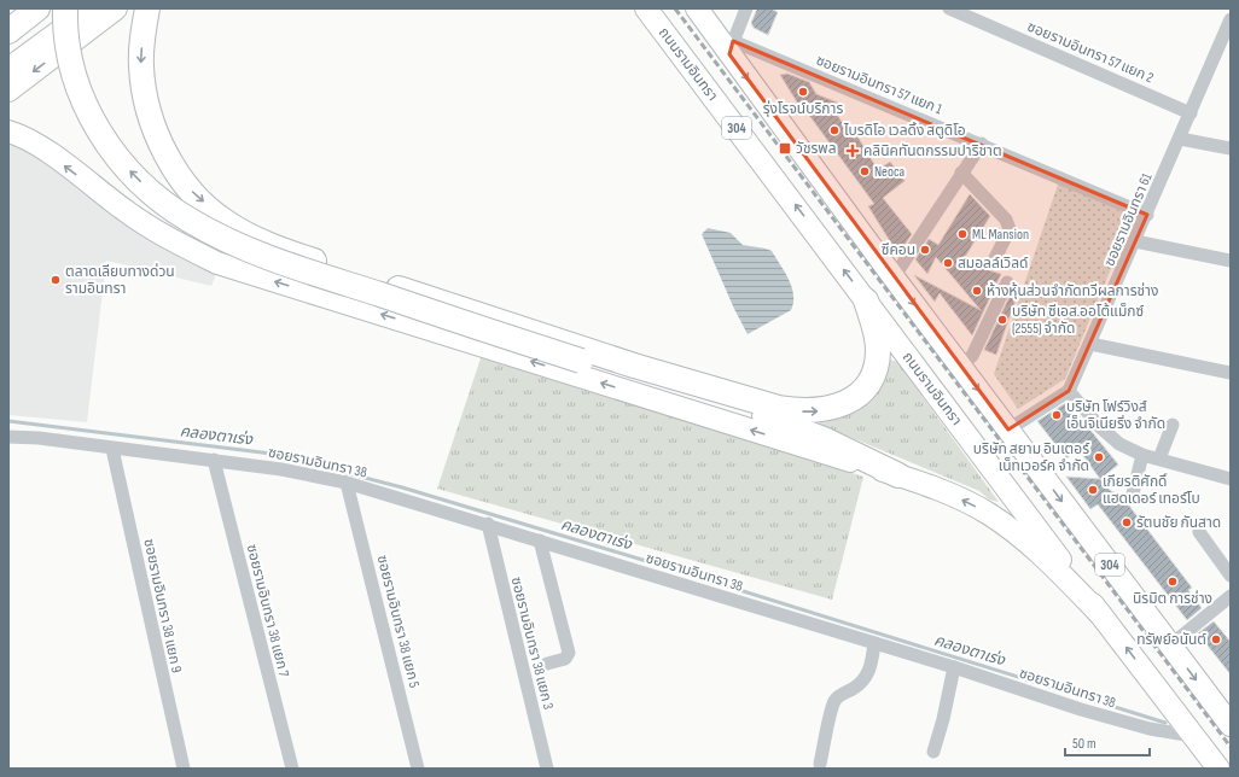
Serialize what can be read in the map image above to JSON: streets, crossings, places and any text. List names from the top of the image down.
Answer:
{
  "streets": {
    "main road": ["ถนนรามอินทรา", "304"],
    "street": [
      "ซอยรามอินทรา 57 แยก 2",
      "ซอยรามอินทรา 57 แยก 1",
      "ซอยรามอินทรา 61",
      "ซอยรามอินทรา 38",
      "ซอยรามอินทรา 38 แยก 9",
      "ซอยรามอินทรา 38 แยก 7",
      "ซอยรามอินทรา 38 แยก 5",
      "ซอยรามอินทรา 38 แยก 3"
    ]
  },
  "crossings": [
    ["ซอยรามอินทรา 57 แยก 2", "ซอยรามอินทรา 61"],
    ["ถนนรามอินทรา", "ซอยรามอินทรา 38"],
    ["ซอยรามอินทรา 57 แยก 1", "304"],
    ["ซอยรามอินทรา 57 แยก 1", "ซอยรามอินทรา 61"],
    ["ซอยรามอินทรา 38", "ซอยรามอินทรา 38 แยก 9"],
    ["ซอยรามอินทรา 38", "ซอยรามอินทรา 38 แยก 7"],
    ["ซอยรามอินทรา 38", "ซอยรามอินทรา 38 แยก 5"],
    ["ซอยรามอินทรา 38", "ซอยรามอินทรา 38 แยก 3"]
  ],
  "water": ["คลองตาเร่ง"],
  "places": {
    "other": [
      "รุ่งโรจน์บริการ",
      "ไบรดิโอ เวลดิ้ง สตูดิโอ",
      "Neoca",
      "ML Mansion",
      "ซีคอน",
      "สมอลล์เวิลด์",
      "ตลาดเลียบทางด่วน รามอินทรา",
      "ห้างหุ้นส่วนจำกัดทวีผลการช่าง",
      "บริษัท ซีเอส.ออโต้แม็กซ์ (2555) จำกัด",
      "บริษัท โฟร์วิงส์ เอ็นจิเนียริ่ง จำกัด",
      "บริษัท สยาม อินเตอร์ เน็ทเวอร์ค จำกัด",
      "เกียรติศักดิ์ แฮดเดอร์ เทอร์โบ",
      "รัตนชัย กันสาด",
      "นิรมิต การช่าง",
      "ทรัพย์อนันต์"
    ],
    "transit": ["วัชรพล"],
    "health": ["คลินิคทันตกรรมปาริชาต"]
  },
  "scale_bar": "50 m"
}
